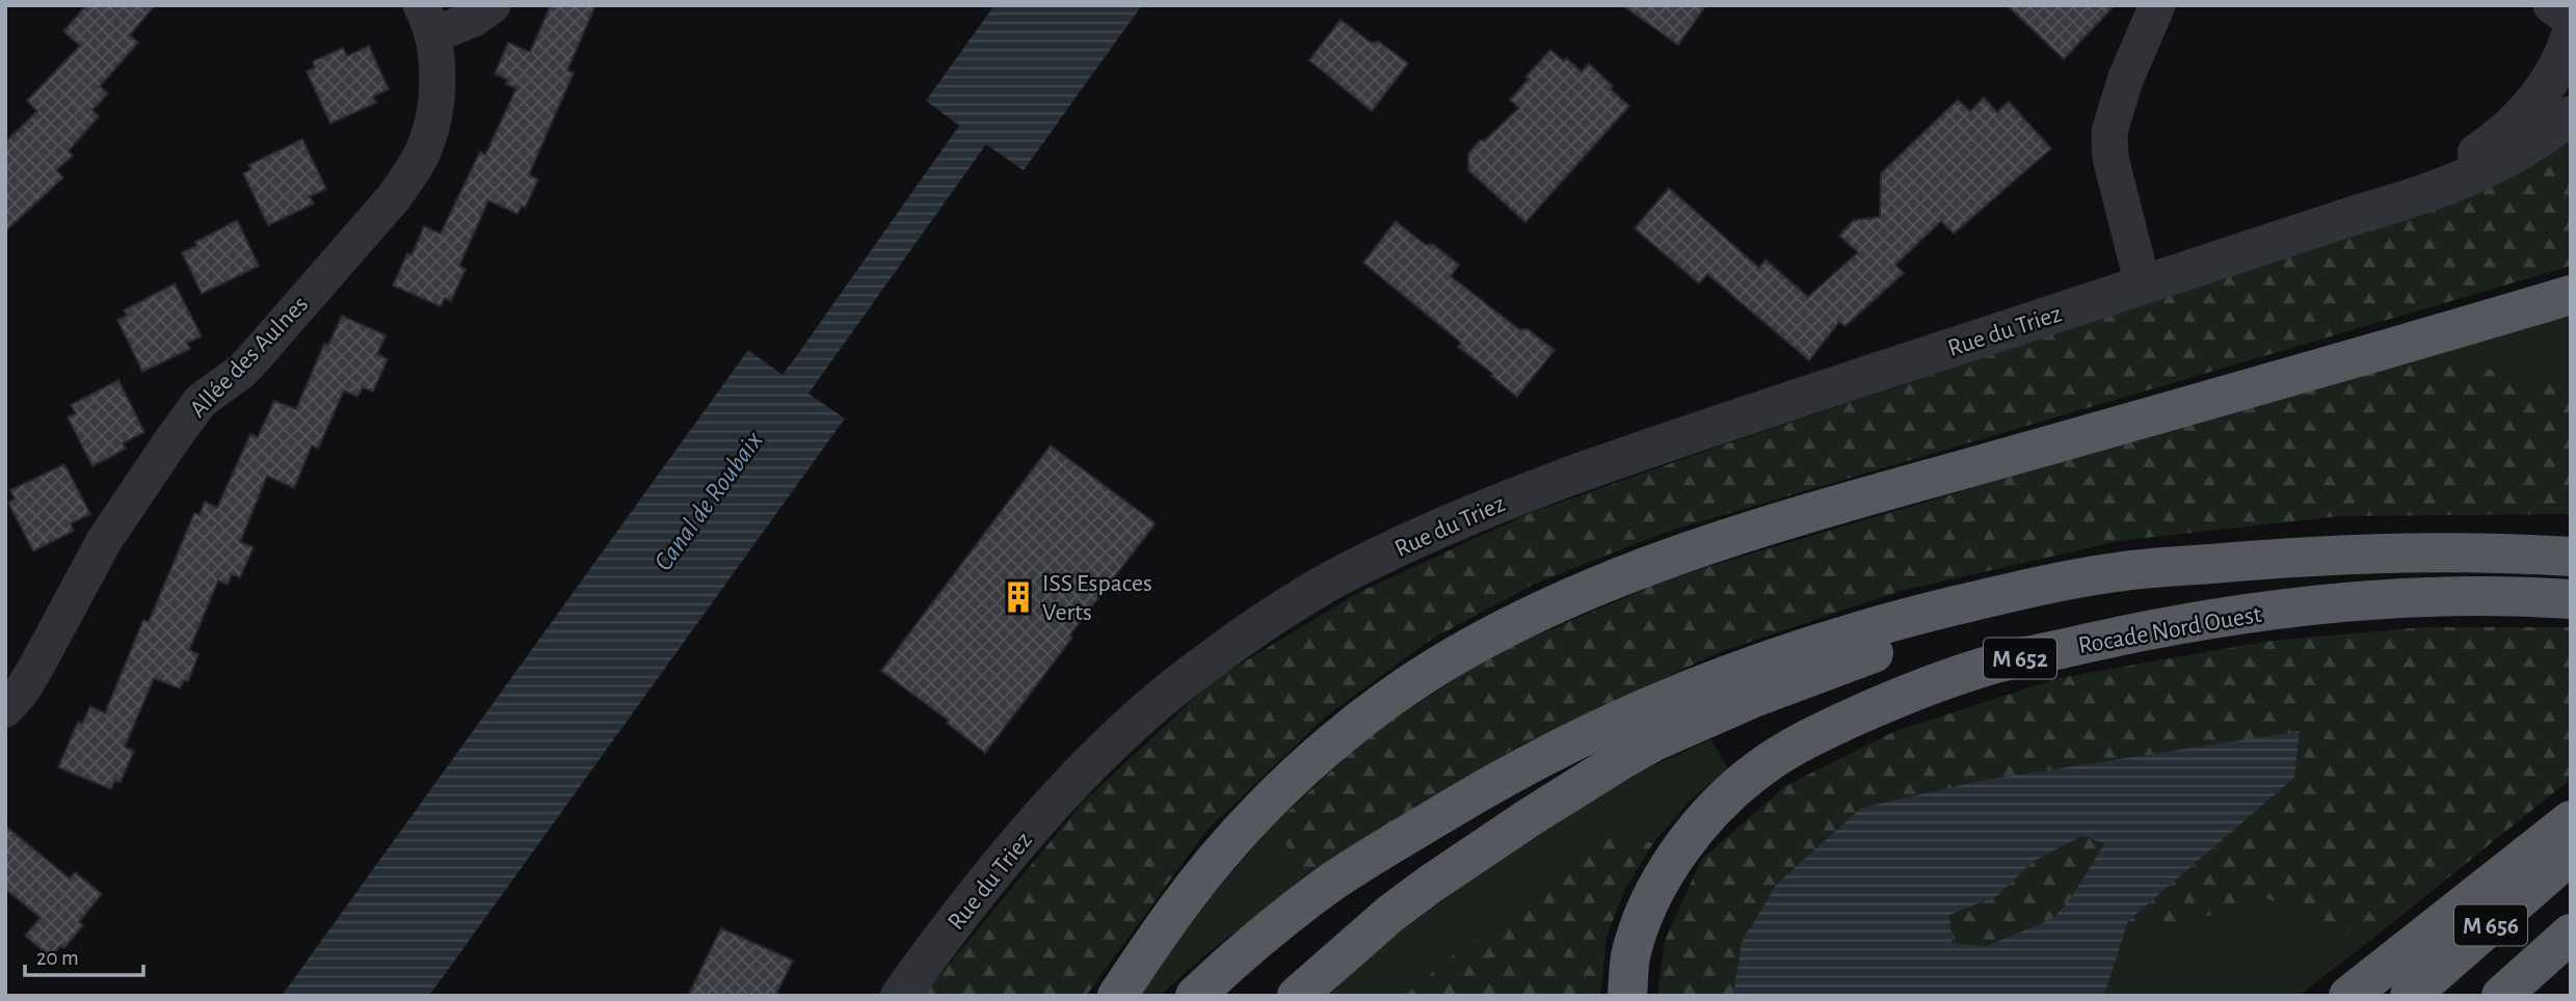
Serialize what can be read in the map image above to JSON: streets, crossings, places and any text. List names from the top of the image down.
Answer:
{
  "streets": {
    "highway": ["Rocade Nord Ouest", "M 652", "M 656"],
    "street": ["Rue du Triez", "Allée des Aulnes"]
  },
  "water": ["Canal de Roubaix"],
  "places": {
    "building": ["ISS Espaces Verts"]
  },
  "scale_bar": "20 m"
}
